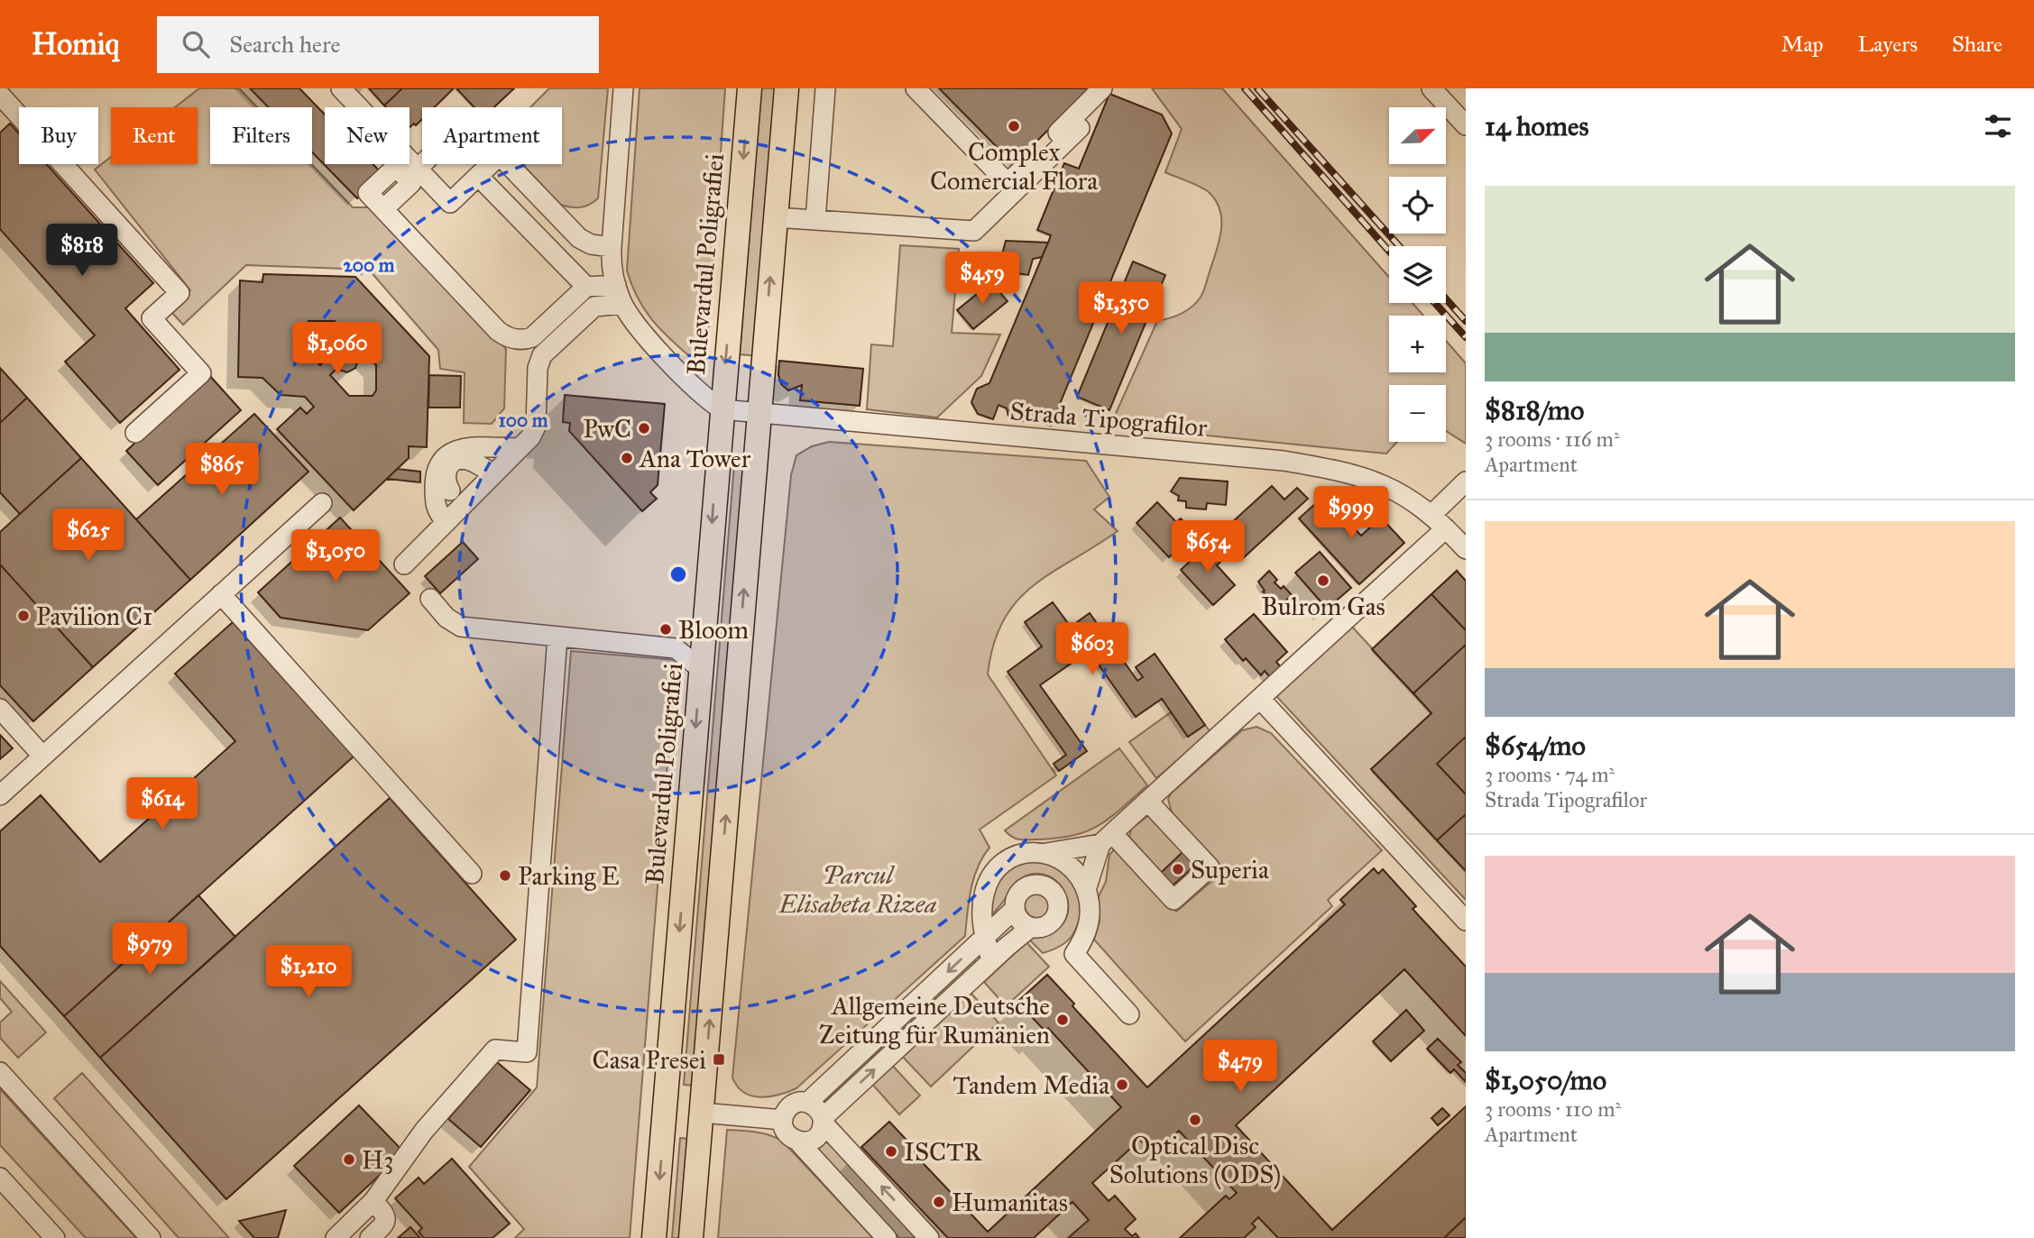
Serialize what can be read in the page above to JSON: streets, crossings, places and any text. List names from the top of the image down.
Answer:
{
  "streets": {
    "main road": ["Bulevardul Poligrafiei"],
    "street": ["Strada Tipografilor"]
  },
  "crossings": [
    ["Bulevardul Poligrafiei", "Strada Tipografilor"]
  ],
  "parks": ["Parcul Elisabeta Rizea"],
  "places": {
    "other": [
      "Complex Comercial Flora",
      "PwC",
      "Ana Tower",
      "Bulrom Gas",
      "Pavilion C1",
      "Bloom",
      "Superia",
      "Parking E",
      "Allgemeine Deutsche Zeitung für Rumänien",
      "Tandem Media",
      "Optical Disc Solutions (ODS)",
      "ISCTR",
      "H3",
      "Humanitas"
    ],
    "transit": ["Casa Presei"]
  },
  "north": "top right",
  "page": {
    "header": "Homiq",
    "search": "Search here",
    "nav": ["Map", "Layers", "Share"],
    "heading": "14 homes",
    "map_buttons": ["+", "−"],
    "chip": [
      "Buy",
      "Rent",
      "Filters",
      "New",
      "Apartment"
    ],
    "list": [
      {
        "name": "$818/mo",
        "note": "3 rooms · 116 m² · Apartment"
      },
      {
        "name": "$654/mo",
        "note": "3 rooms · 74 m² · Strada Tipografilor"
      },
      {
        "name": "$1,050/mo",
        "note": "3 rooms · 110 m² · Apartment"
      }
    ],
    "price": [
      "$818",
      "$459",
      "$1,350",
      "$1,060",
      "$865",
      "$999",
      "$625",
      "$654",
      "$1,050",
      "$603",
      "$614",
      "$979",
      "$1,210",
      "$479"
    ]
  },
  "rings": ["200 m", "100 m"]
}
